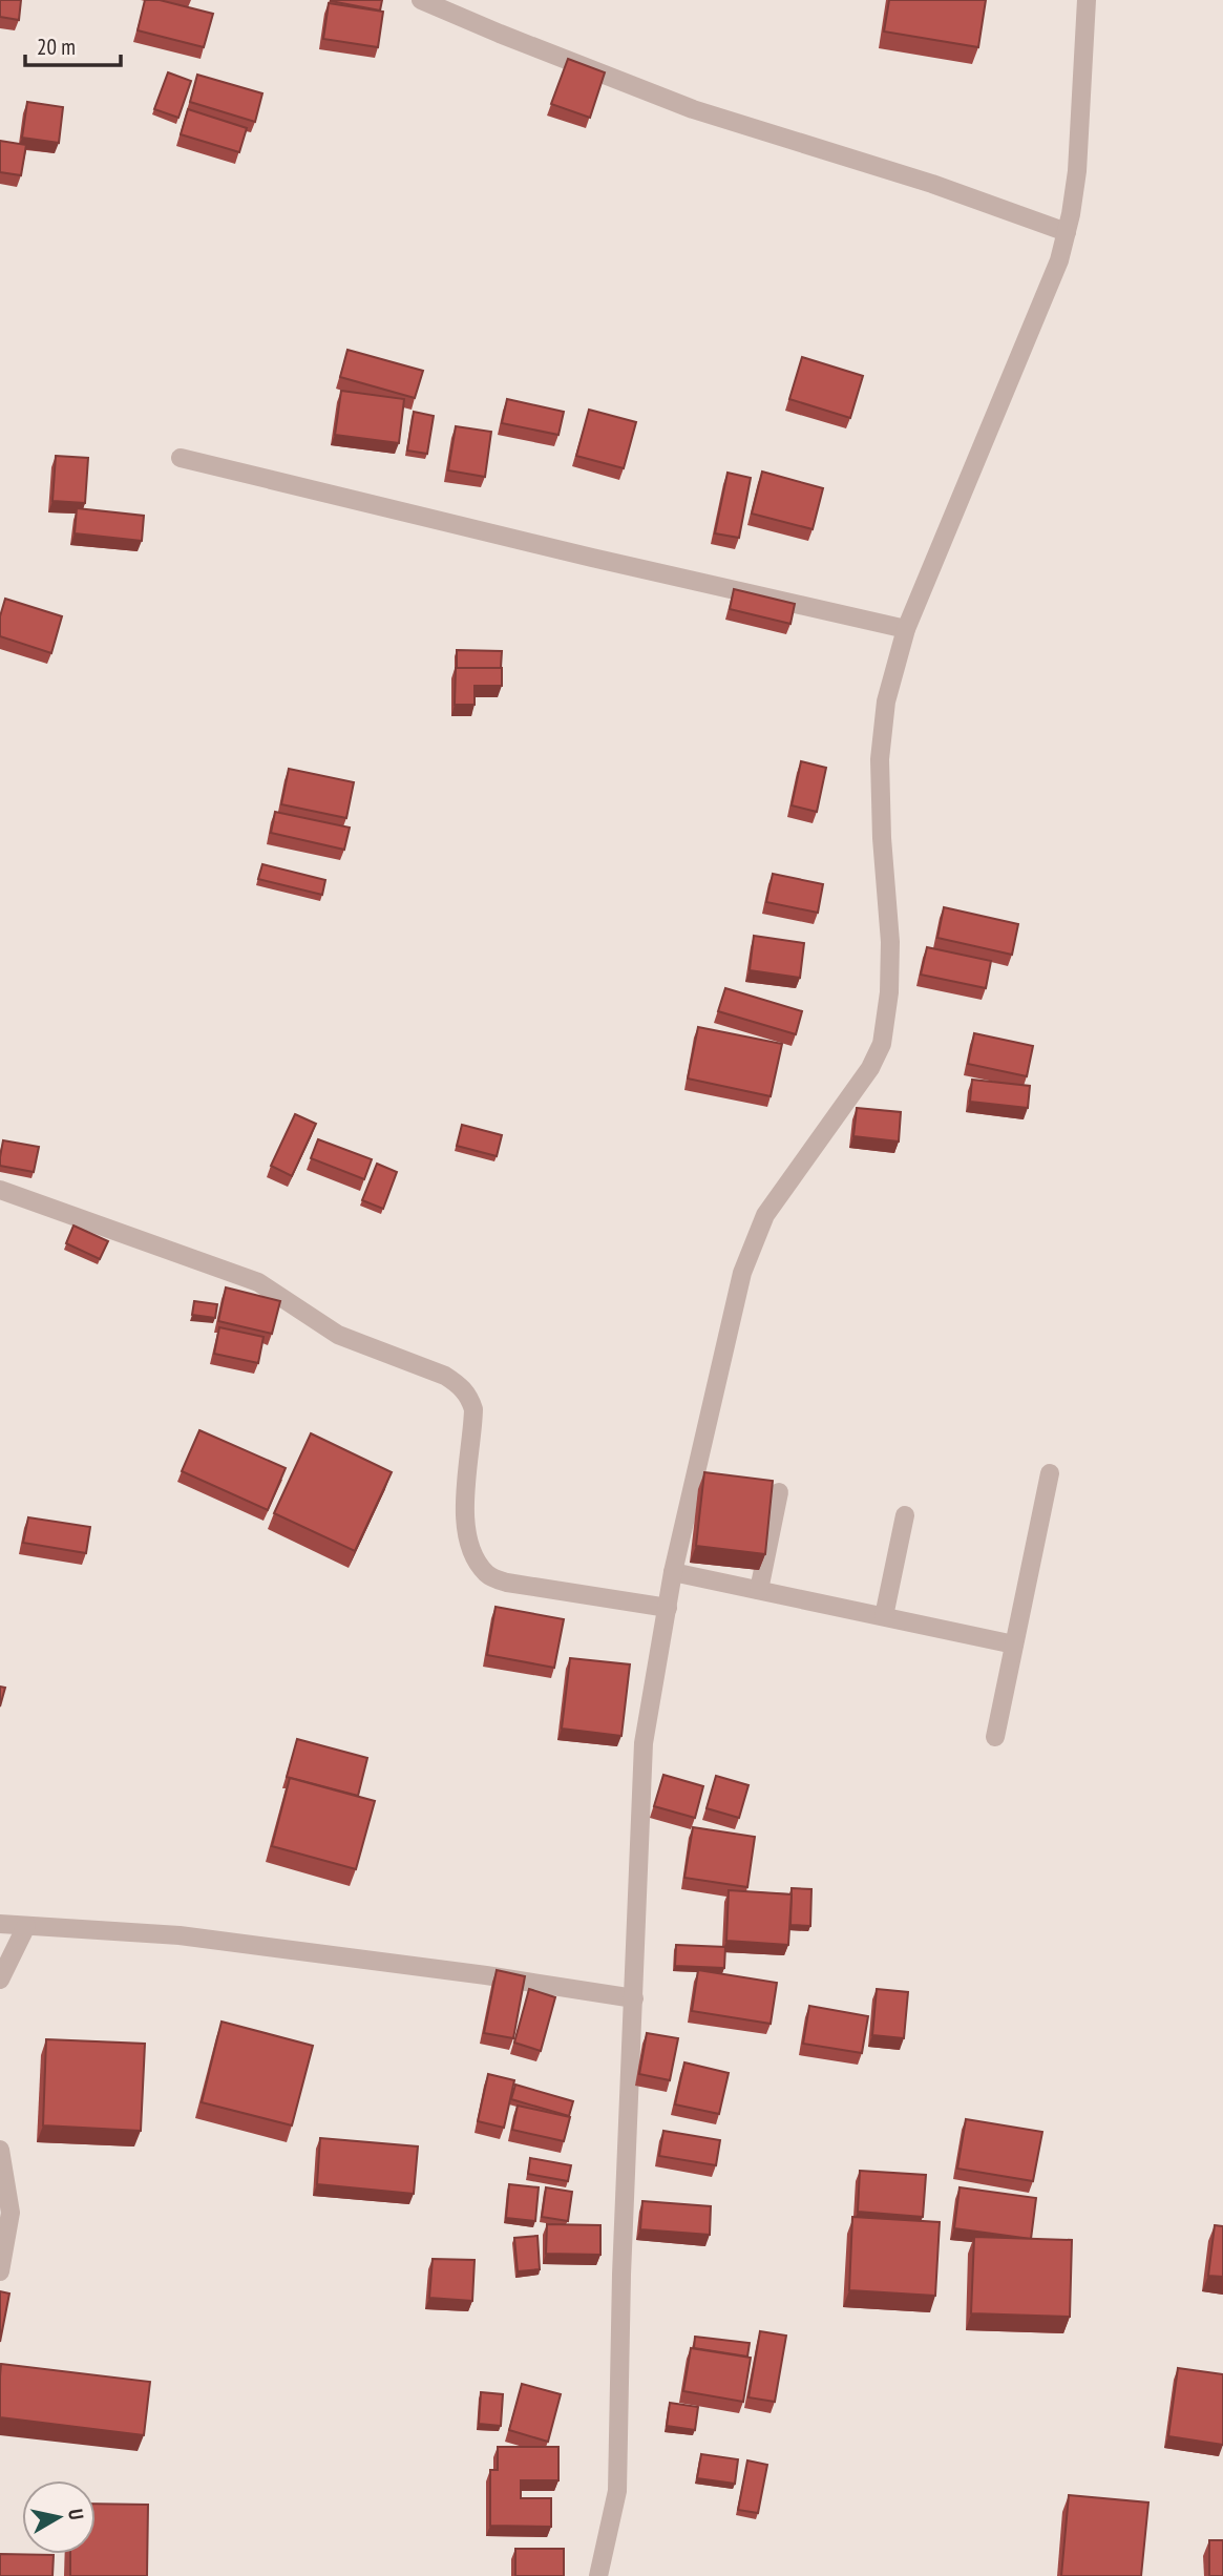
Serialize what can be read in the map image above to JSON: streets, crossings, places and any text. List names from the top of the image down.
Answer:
{
  "scale_bar": "20 m",
  "north": "right"
}
